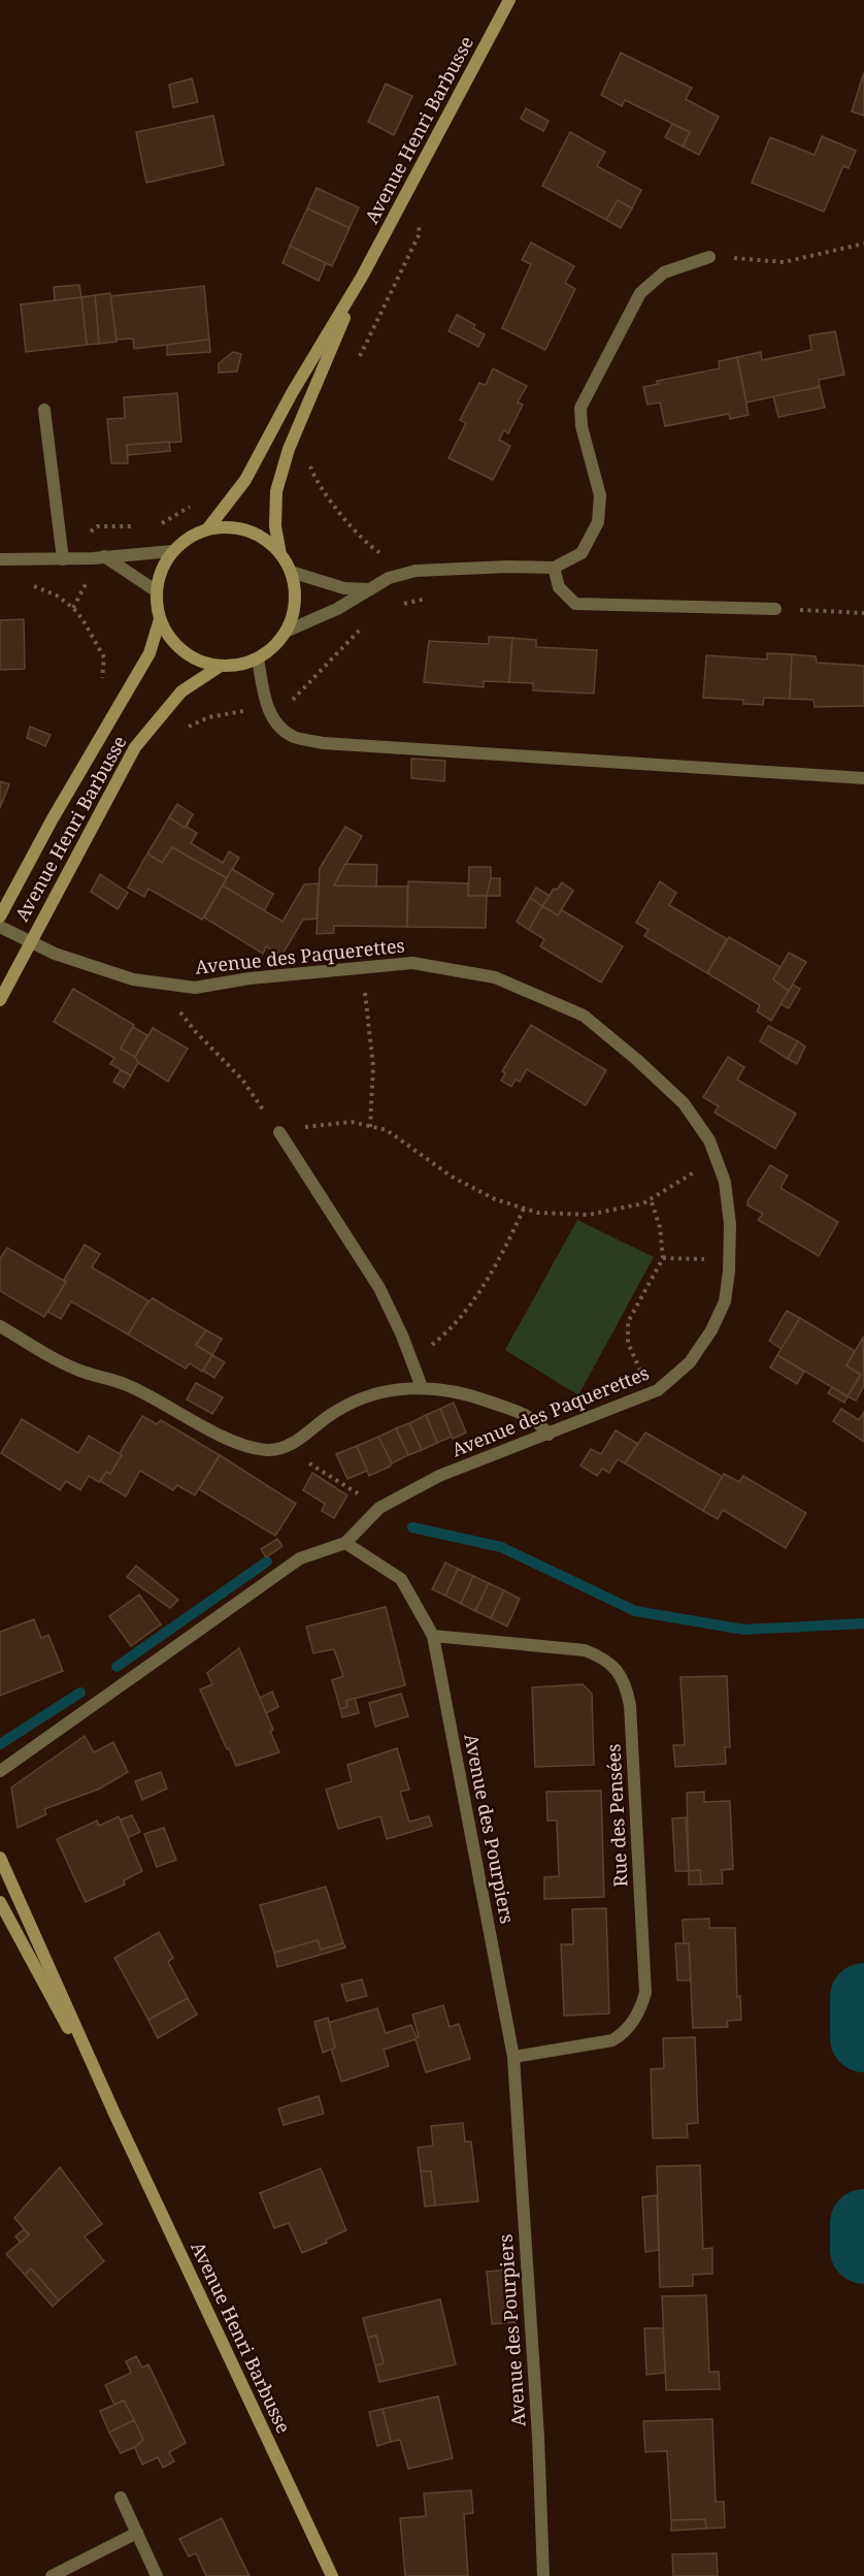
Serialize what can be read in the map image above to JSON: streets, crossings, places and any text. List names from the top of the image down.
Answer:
{
  "streets": {
    "main road": ["Avenue Henri Barbusse"],
    "street": ["Avenue des Paquerettes", "Rue des Pensées", "Avenue des Pourpiers"]
  },
  "crossings": [
    ["Avenue Henri Barbusse", "Avenue des Paquerettes"],
    ["Avenue des Paquerettes", "Avenue des Pourpiers"],
    ["Rue des Pensées", "Avenue des Pourpiers"]
  ]
}
